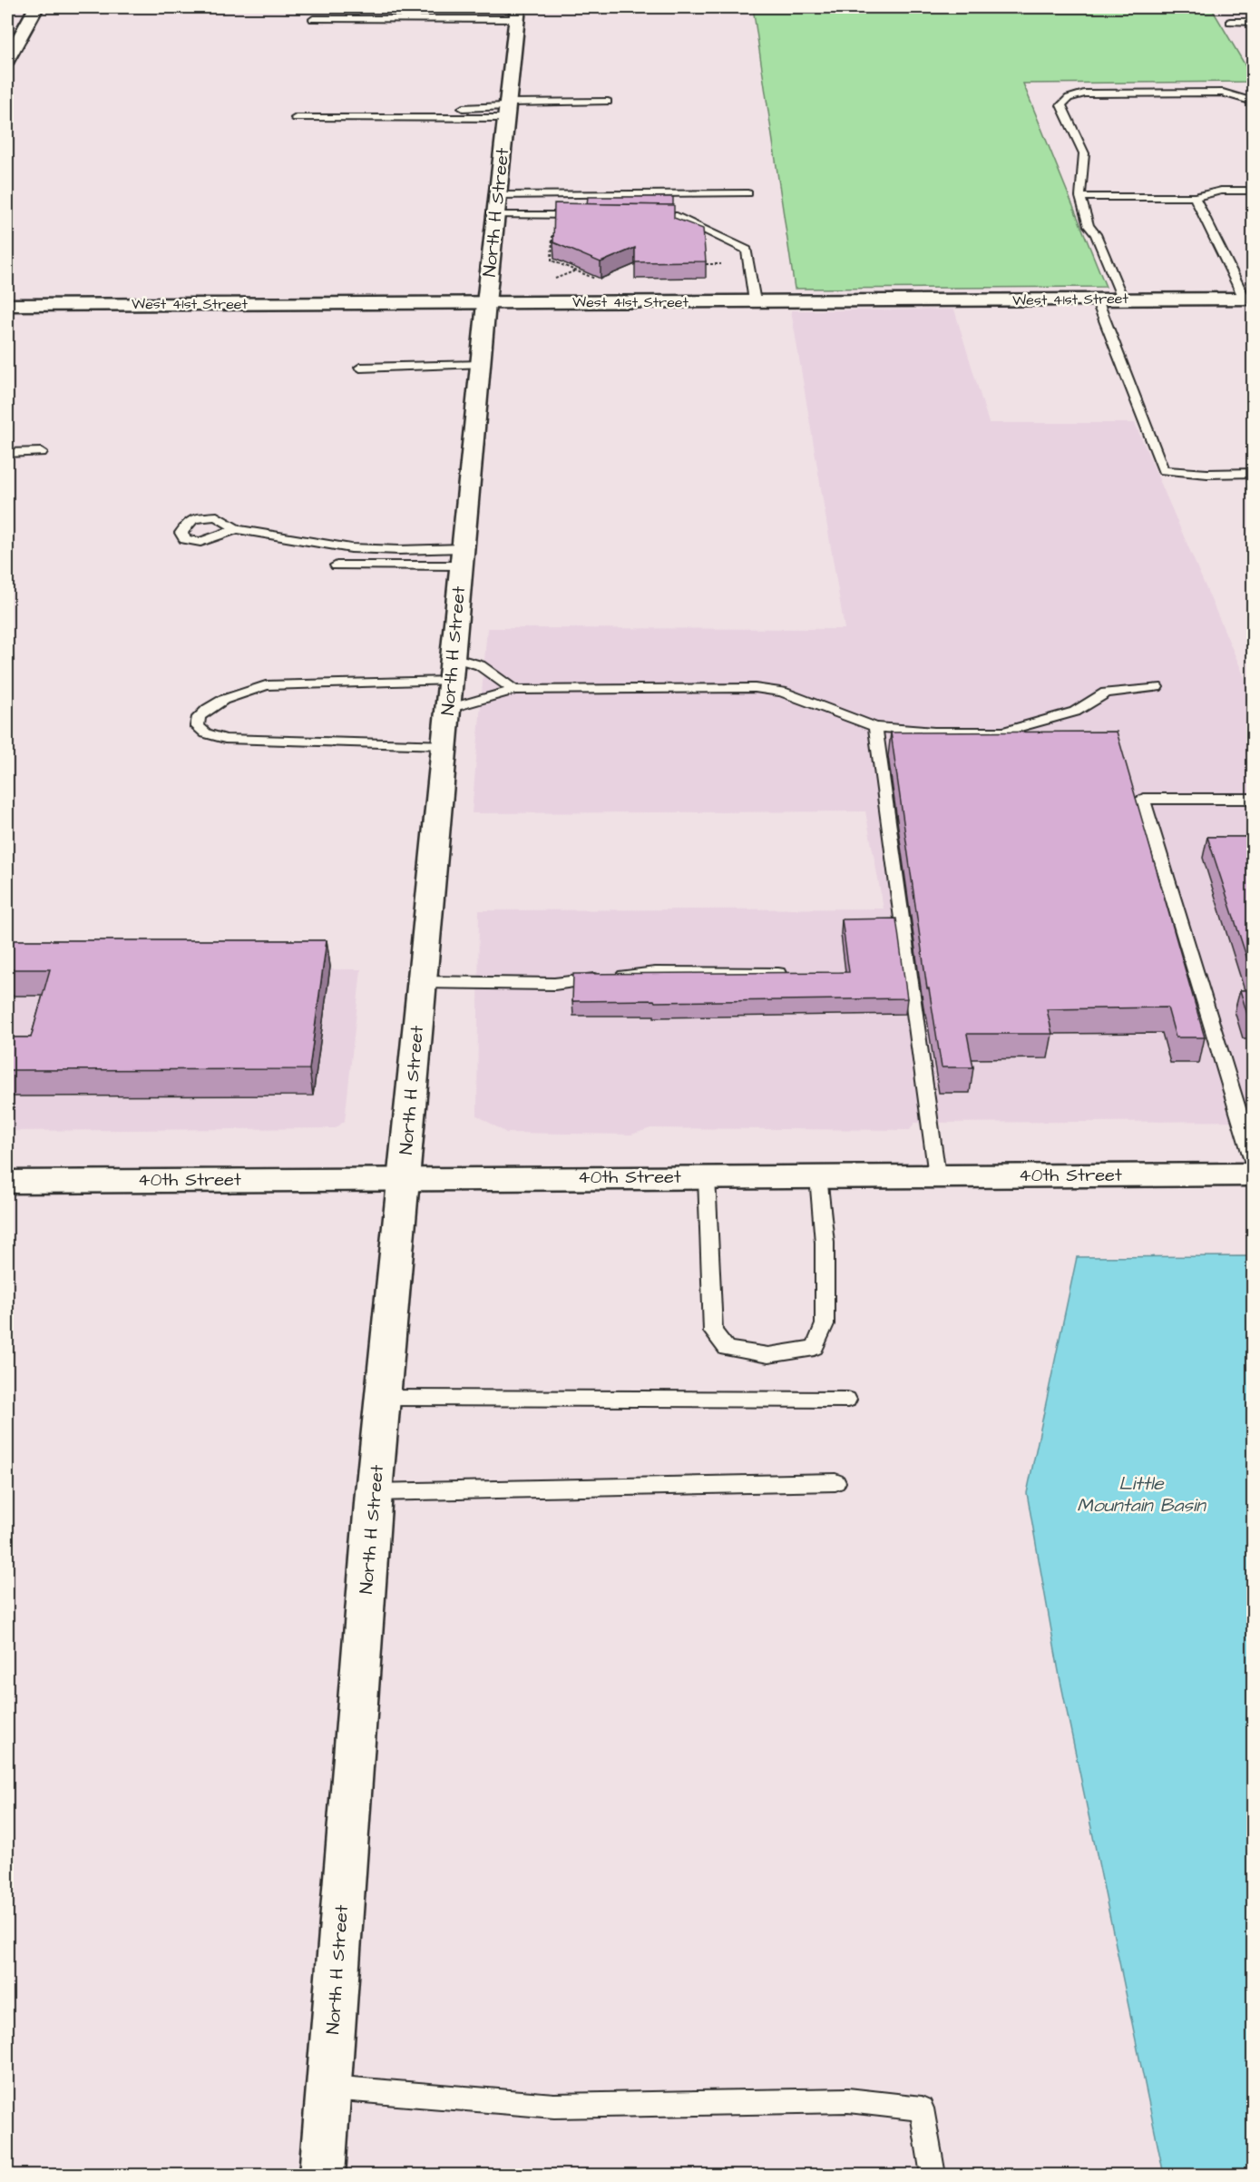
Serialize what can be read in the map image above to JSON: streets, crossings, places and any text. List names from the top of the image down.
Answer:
{
  "streets": {
    "street": ["North H Street", "West 41st Street", "40th Street"]
  },
  "crossings": [
    ["North H Street", "West 41st Street"],
    ["North H Street", "40th Street"]
  ],
  "water": ["Little Mountain Basin"]
}
